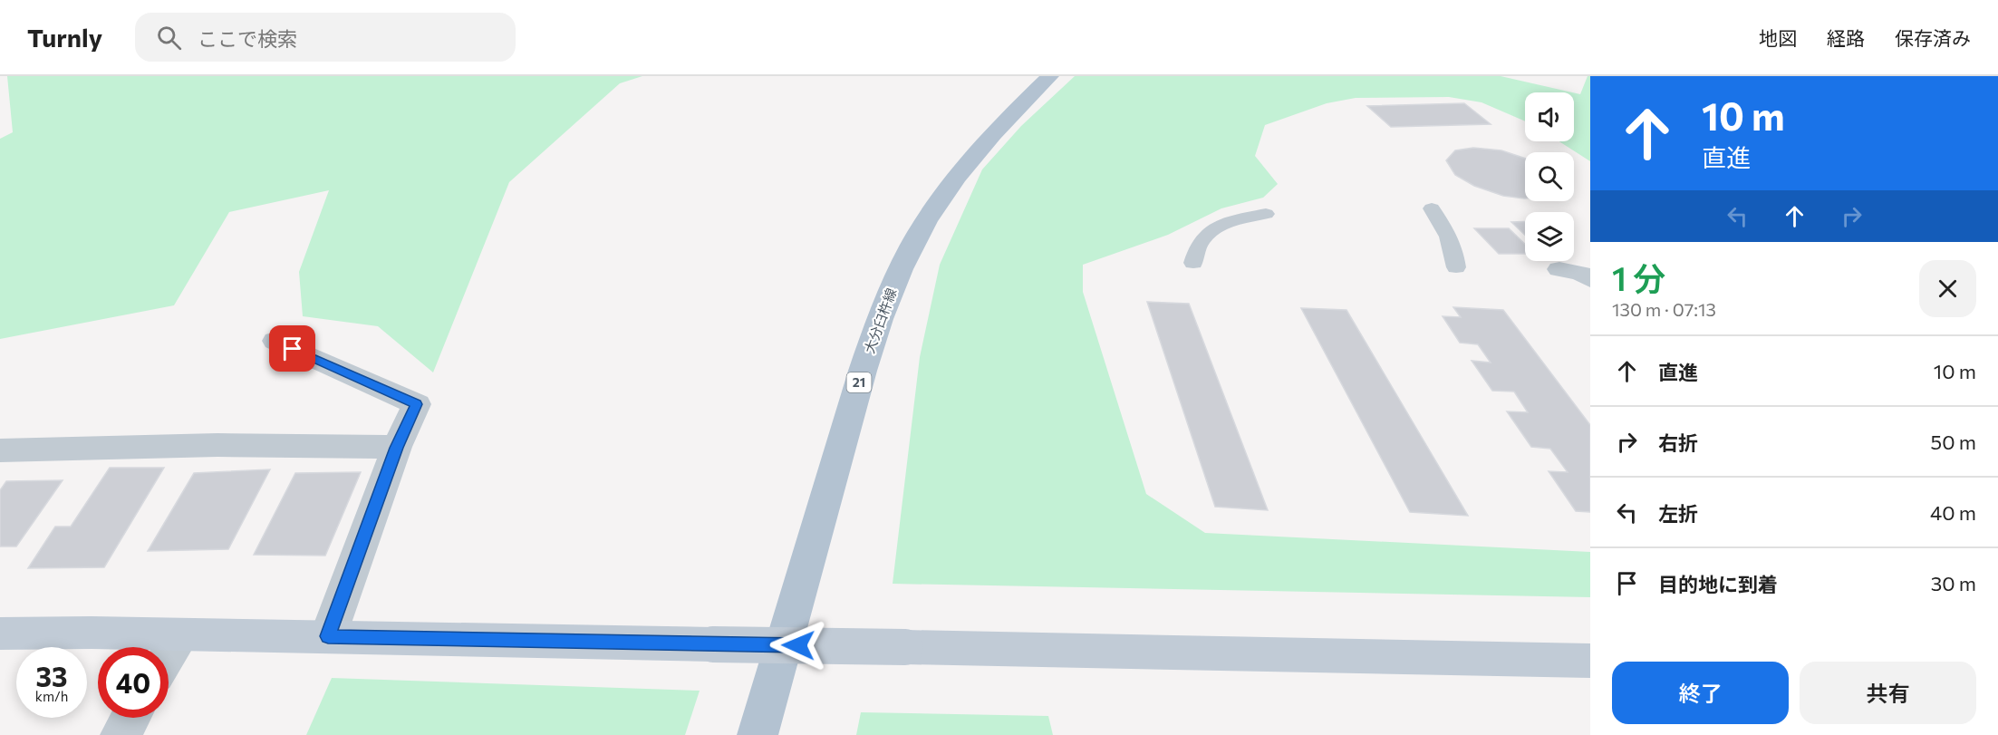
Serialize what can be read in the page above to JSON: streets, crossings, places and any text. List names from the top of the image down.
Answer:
{
  "streets": {
    "main road": ["大分臼杵線", "21"]
  },
  "page": {
    "header": "Turnly",
    "search": "ここで検索",
    "nav": ["地図", "経路", "保存済み"],
    "turn": ["10 m", "直進"],
    "heading": ["1 分", "130 m · 07:13"],
    "list": [
      {
        "name": "直進",
        "value": "10 m"
      },
      {
        "name": "右折",
        "value": "50 m"
      },
      {
        "name": "左折",
        "value": "40 m"
      },
      {
        "name": "目的地に到着",
        "value": "30 m"
      }
    ],
    "speed": "33 km/h",
    "limit": "40",
    "buttons": ["終了", "共有"]
  }
}
